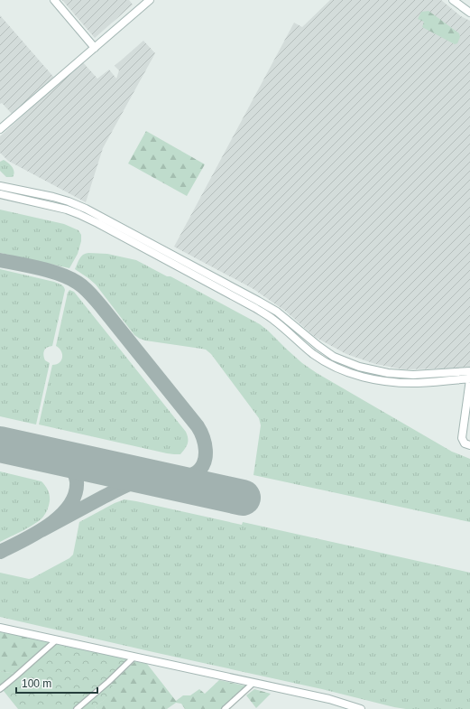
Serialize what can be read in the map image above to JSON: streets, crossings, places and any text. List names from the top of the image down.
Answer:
{
  "scale_bar": "100 m"
}
